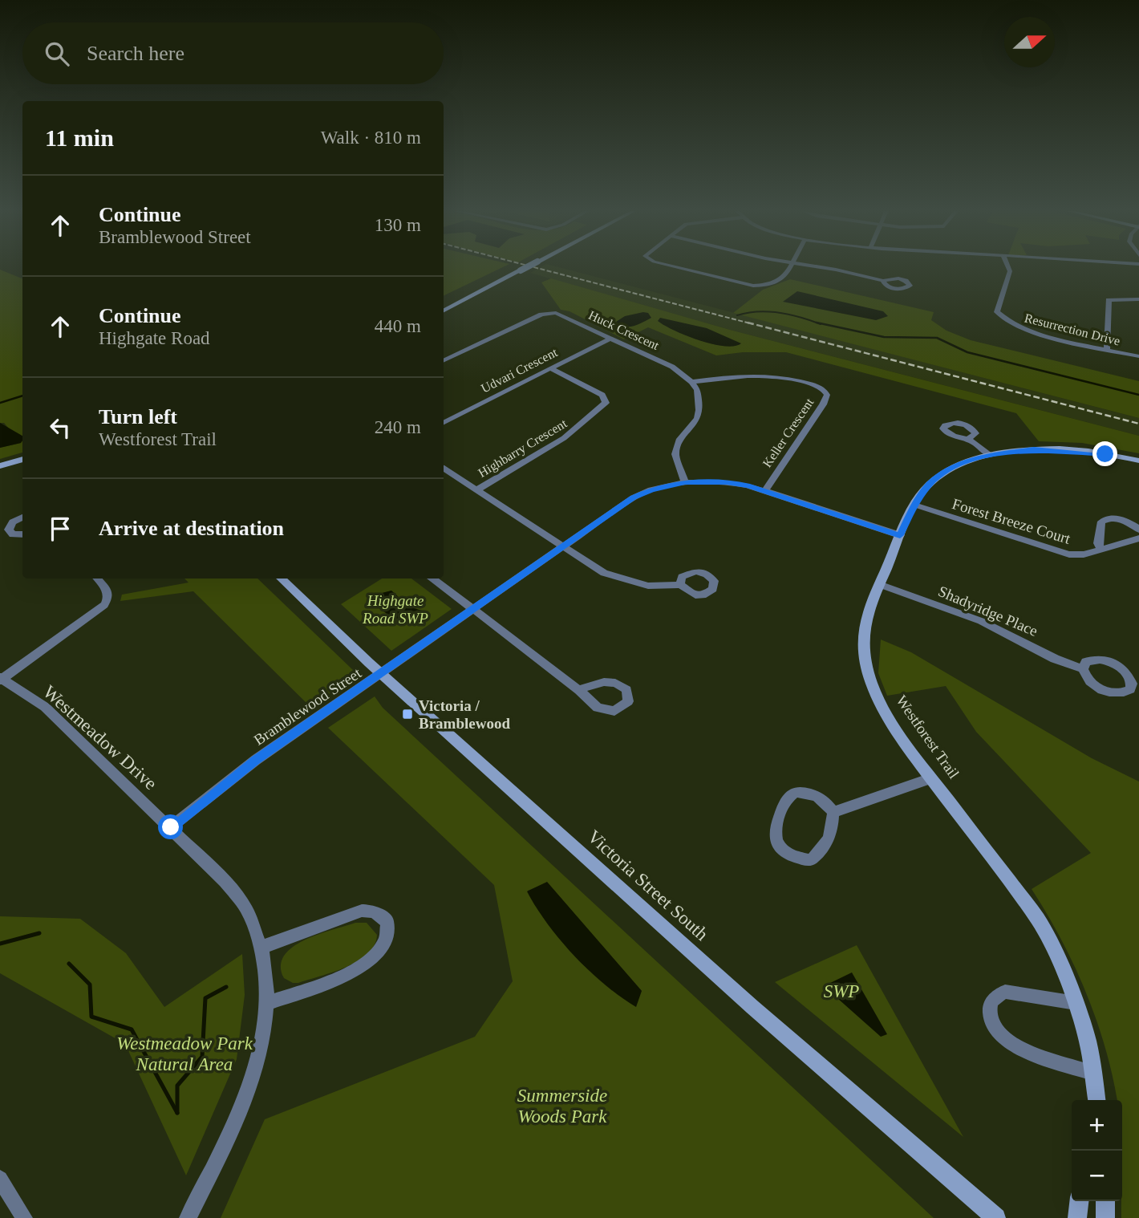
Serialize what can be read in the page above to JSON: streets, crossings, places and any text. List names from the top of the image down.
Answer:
{
  "streets": {
    "main road": ["Westforest Trail", "Victoria Street South"],
    "street": [
      "Resurrection Drive",
      "Huck Crescent",
      "Udvari Crescent",
      "Keller Crescent",
      "Highbarry Crescent",
      "Forest Breeze Court",
      "Shadyridge Place",
      "Bramblewood Street",
      "Westmeadow Drive"
    ]
  },
  "crossings": [
    ["Huck Crescent", "Udvari Crescent"],
    ["Huck Crescent", "Keller Crescent"],
    ["Udvari Crescent", "Highbarry Crescent"],
    ["Keller Crescent", "Bramblewood Street"],
    ["Forest Breeze Court", "Westforest Trail"],
    ["Shadyridge Place", "Westforest Trail"],
    ["Bramblewood Street", "Westforest Trail"],
    ["Bramblewood Street", "Westmeadow Drive"],
    ["Bramblewood Street", "Victoria Street South"]
  ],
  "parks": [
    "Highgate Road SWP",
    "SWP",
    "Westmeadow Park Natural Area",
    "Summerside Woods Park"
  ],
  "places": {
    "transit": ["Victoria / Bramblewood"]
  },
  "north": "right",
  "page": {
    "search": "Search here",
    "heading": ["11 min", "Walk · 810 m"],
    "list": [
      ["Continue", "Bramblewood Street", "130 m"],
      ["Continue", "Highgate Road", "440 m"],
      ["Turn left", "Westforest Trail", "240 m"],
      "Arrive at destination"
    ],
    "map_buttons": ["+", "−"]
  }
}
